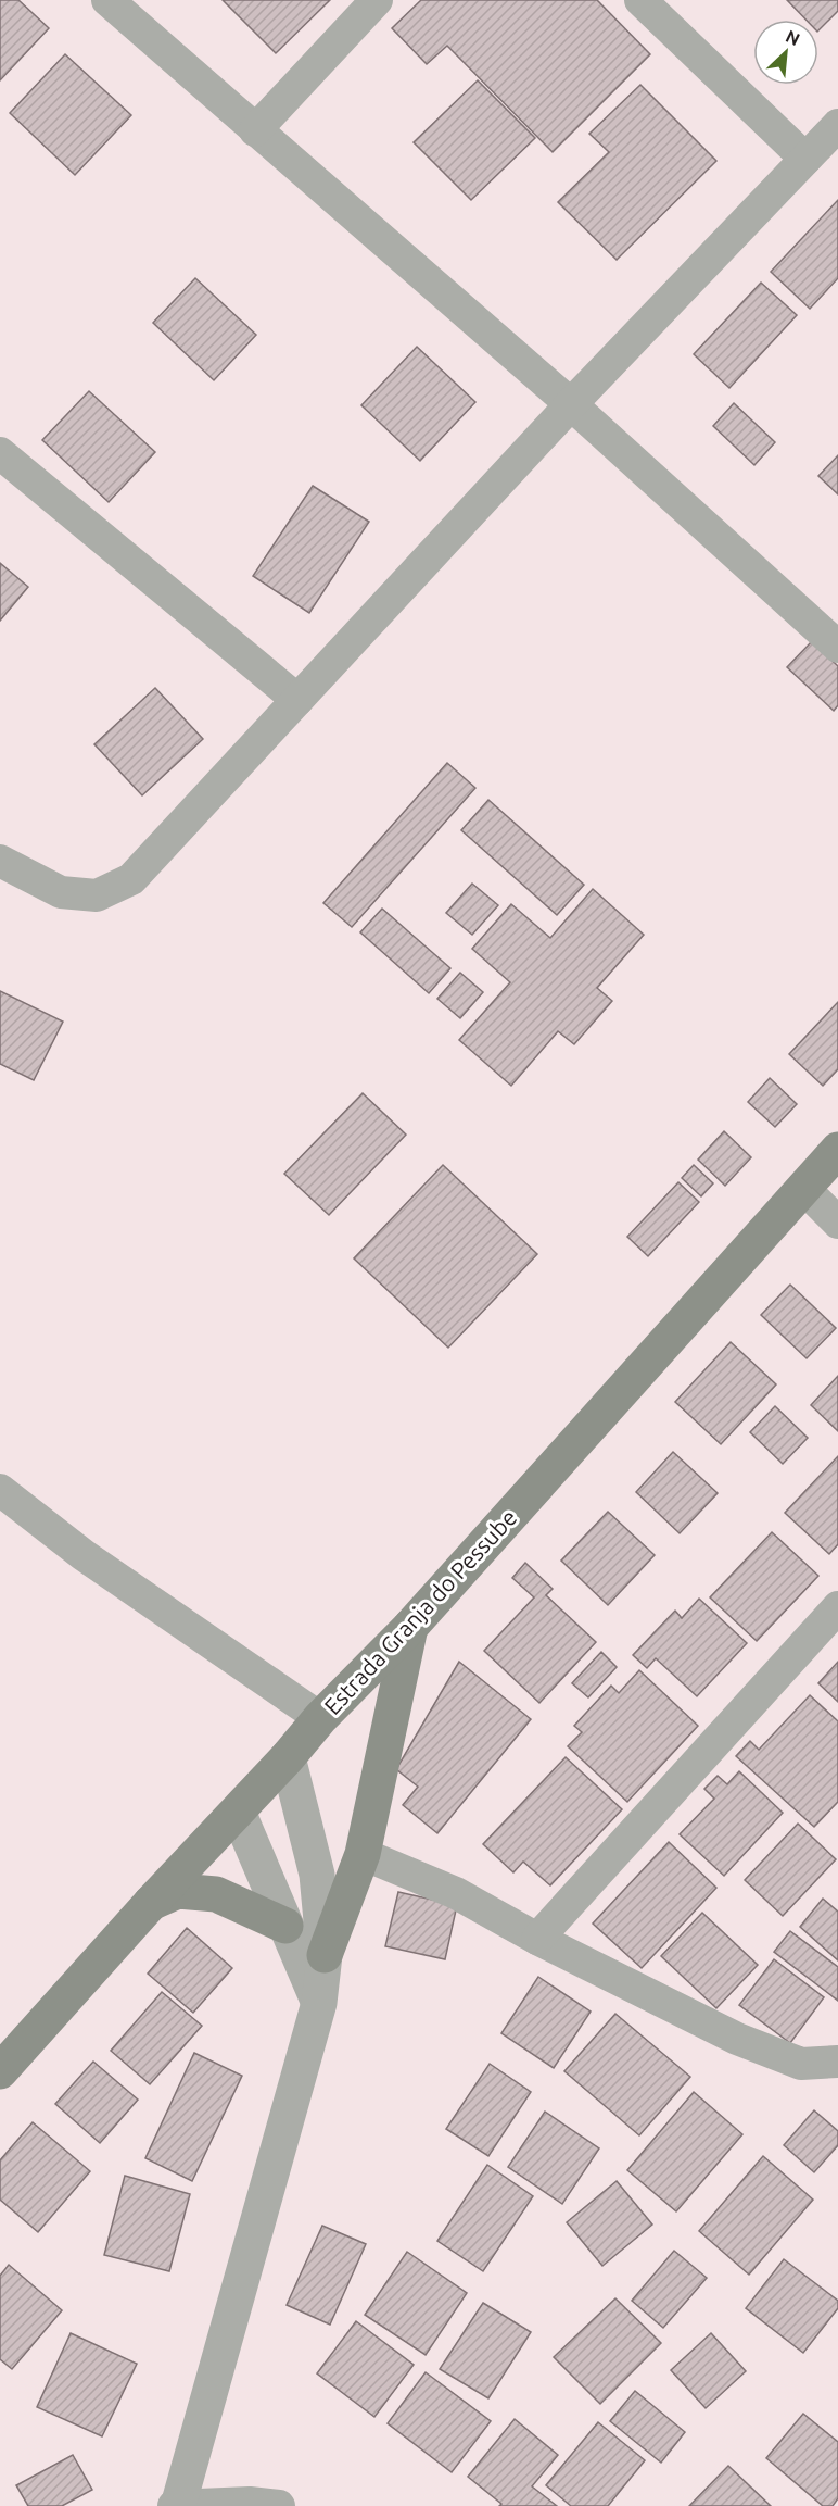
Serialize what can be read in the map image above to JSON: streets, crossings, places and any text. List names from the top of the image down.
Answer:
{
  "streets": {
    "main road": ["Estrada Granja do Pessube"]
  },
  "north": "top right"
}
